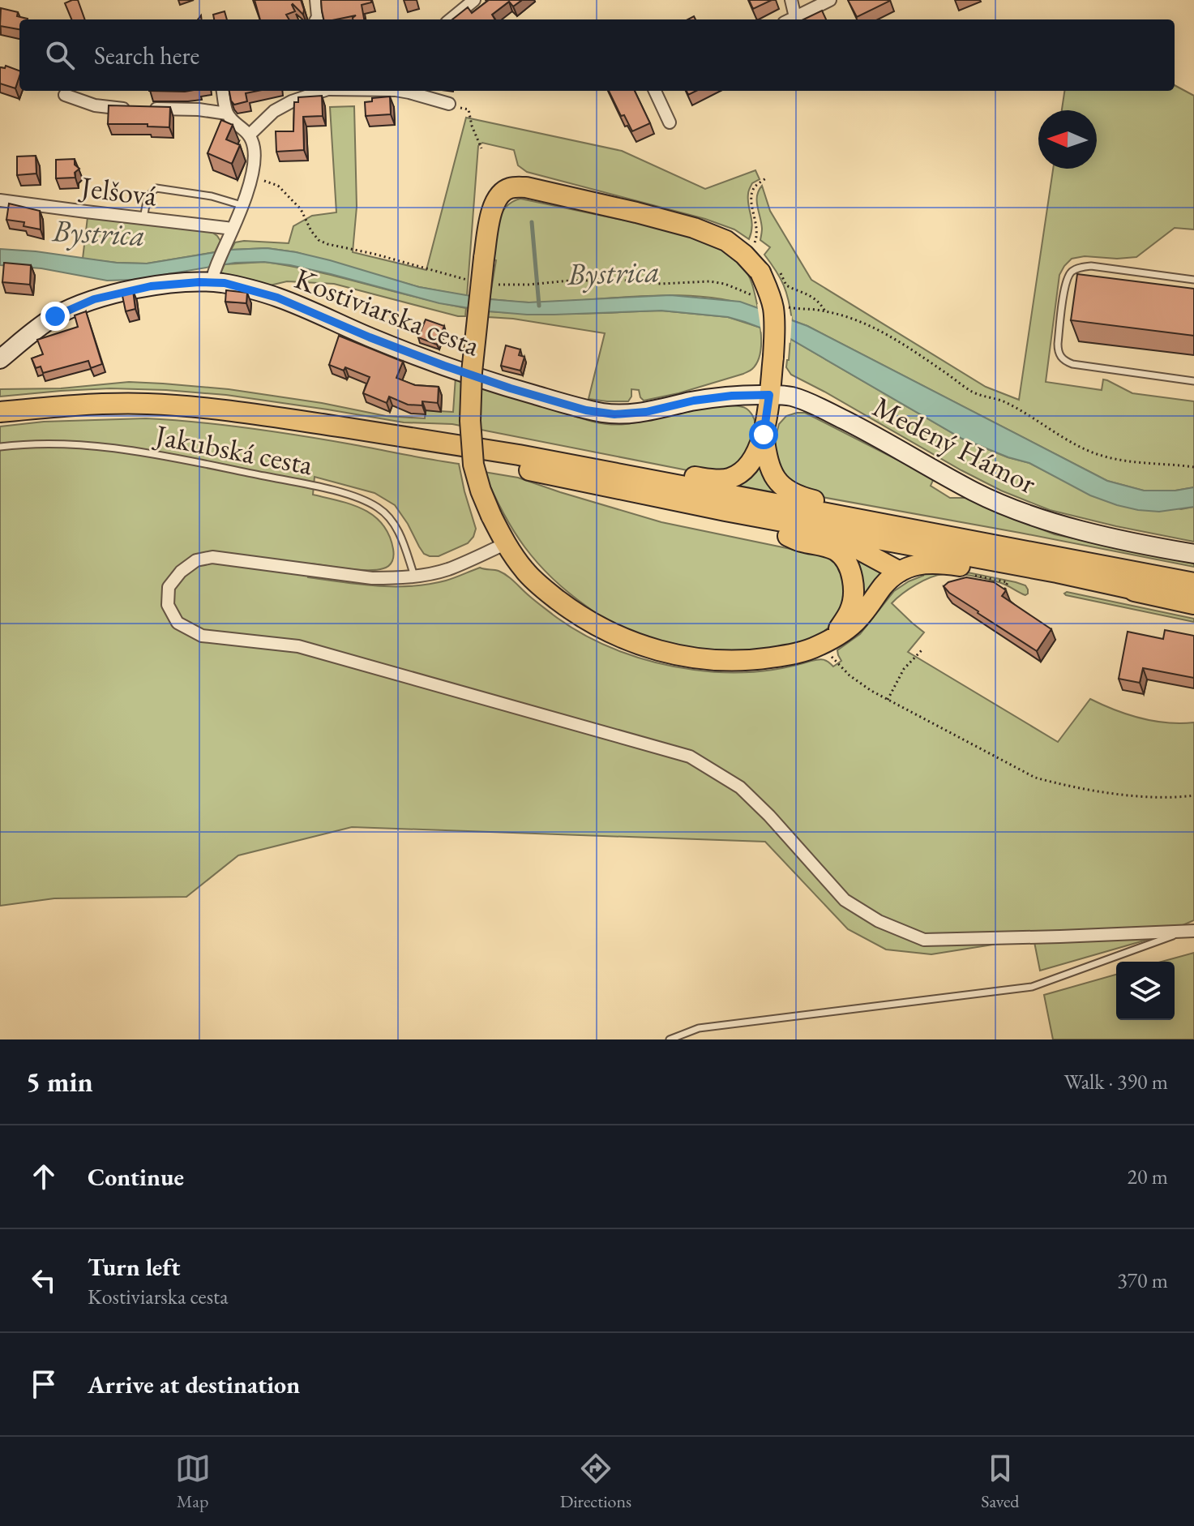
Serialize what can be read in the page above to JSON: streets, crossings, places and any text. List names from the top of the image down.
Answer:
{
  "streets": {
    "street": ["Jelšová", "Kostiviarska cesta", "Medený Hámor"],
    "lane": ["Jakubská cesta"]
  },
  "crossings": [
    ["Kostiviarska cesta", "Medený Hámor"]
  ],
  "water": ["Bystrica"],
  "north": "left",
  "page": {
    "search": "Search here",
    "heading": ["5 min", "Walk · 390 m"],
    "list": [
      ["Continue", "20 m"],
      ["Turn left", "Kostiviarska cesta", "370 m"],
      "Arrive at destination"
    ],
    "nav": ["Map", "Directions", "Saved"]
  }
}
